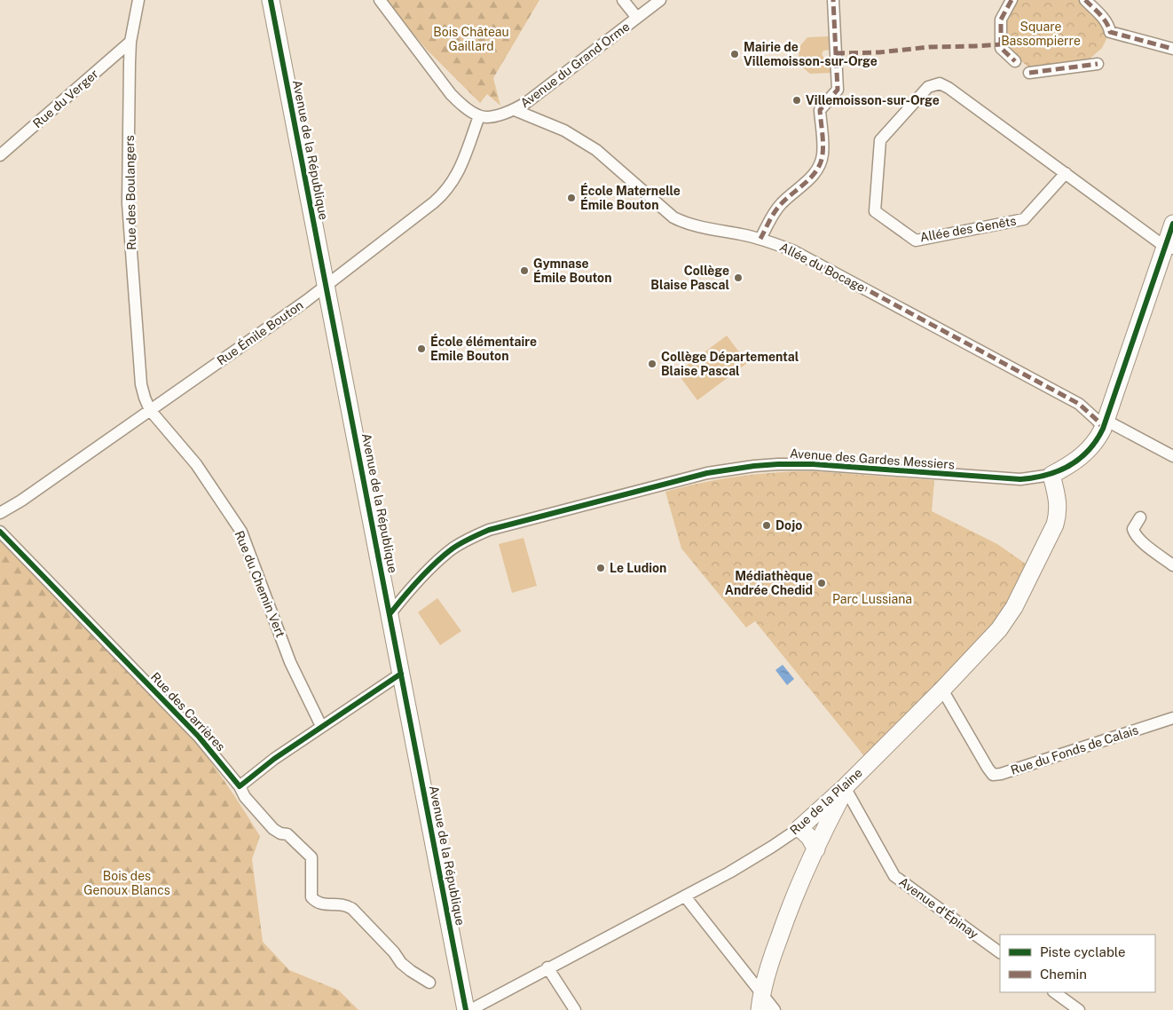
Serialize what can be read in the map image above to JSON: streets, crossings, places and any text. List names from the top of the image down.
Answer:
{
  "streets": {
    "street": [
      "Avenue du Grand Orme",
      "Rue du Verger",
      "Avenue de la République",
      "Rue des Boulangers",
      "Allée des Genêts",
      "Allée du Bocage",
      "Rue Émile Bouton",
      "Avenue des Gardes Messiers",
      "Rue du Chemin Vert",
      "Rue des Carrières",
      "Rue du Fonds de Calais",
      "Rue de la Plaine",
      "Avenue d'Épinay"
    ]
  },
  "crossings": [
    ["Avenue du Grand Orme", "Allée du Bocage"],
    ["Avenue du Grand Orme", "Rue Émile Bouton"],
    ["Rue du Verger", "Rue des Boulangers"],
    ["Avenue de la République", "Rue Émile Bouton"],
    ["Avenue de la République", "Avenue des Gardes Messiers"],
    ["Rue des Boulangers", "Rue Émile Bouton"],
    ["Rue des Boulangers", "Rue du Chemin Vert"],
    ["Allée des Genêts", "Avenue des Gardes Messiers"],
    ["Allée du Bocage", "Avenue des Gardes Messiers"],
    ["Rue Émile Bouton", "Rue du Chemin Vert"],
    ["Avenue des Gardes Messiers", "Rue de la Plaine"],
    ["Rue du Fonds de Calais", "Rue de la Plaine"],
    ["Rue de la Plaine", "Avenue d'Épinay"]
  ],
  "parks": [
    "Square Bassompierre",
    "Bois Château Gaillard",
    "Parc Lussiana",
    "Bois des Genoux Blancs"
  ],
  "places": [
    "Mairie de Villemoisson-sur-Orge",
    "Villemoisson-sur-Orge",
    "École Maternelle Émile Bouton",
    "Gymnase Émile Bouton",
    "Collège Blaise Pascal",
    "École élémentaire Emile Bouton",
    "Collège Départemental Blaise Pascal",
    "Dojo",
    "Le Ludion",
    "Médiathèque Andrée Chedid"
  ],
  "legend": ["Piste cyclable", "Chemin"]
}
